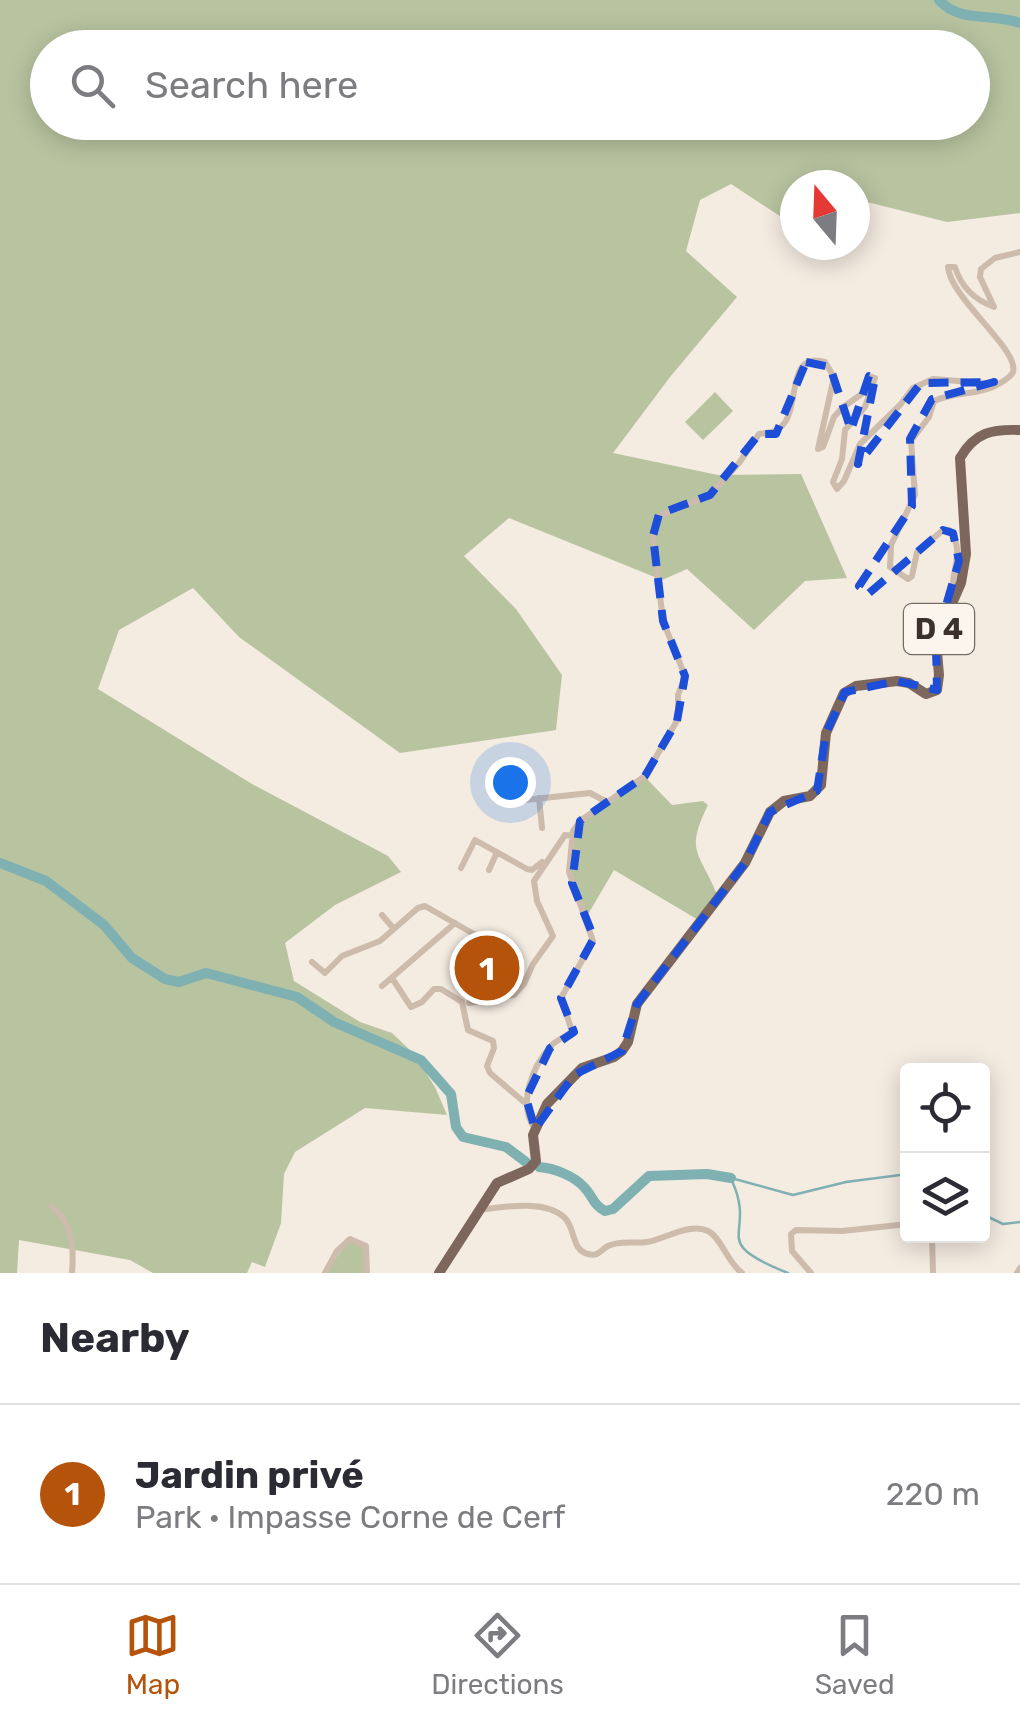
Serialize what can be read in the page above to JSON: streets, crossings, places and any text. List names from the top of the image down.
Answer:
{
  "streets": {
    "main road": ["D 4"]
  },
  "north": "top",
  "page": {
    "search": "Search here",
    "pins": "1",
    "heading": "Nearby",
    "list": [
      {
        "mark": "1",
        "name": "Jardin privé",
        "note": "Park · Impasse Corne de Cerf",
        "value": "220 m"
      }
    ],
    "nav": ["Map", "Directions", "Saved"]
  }
}
